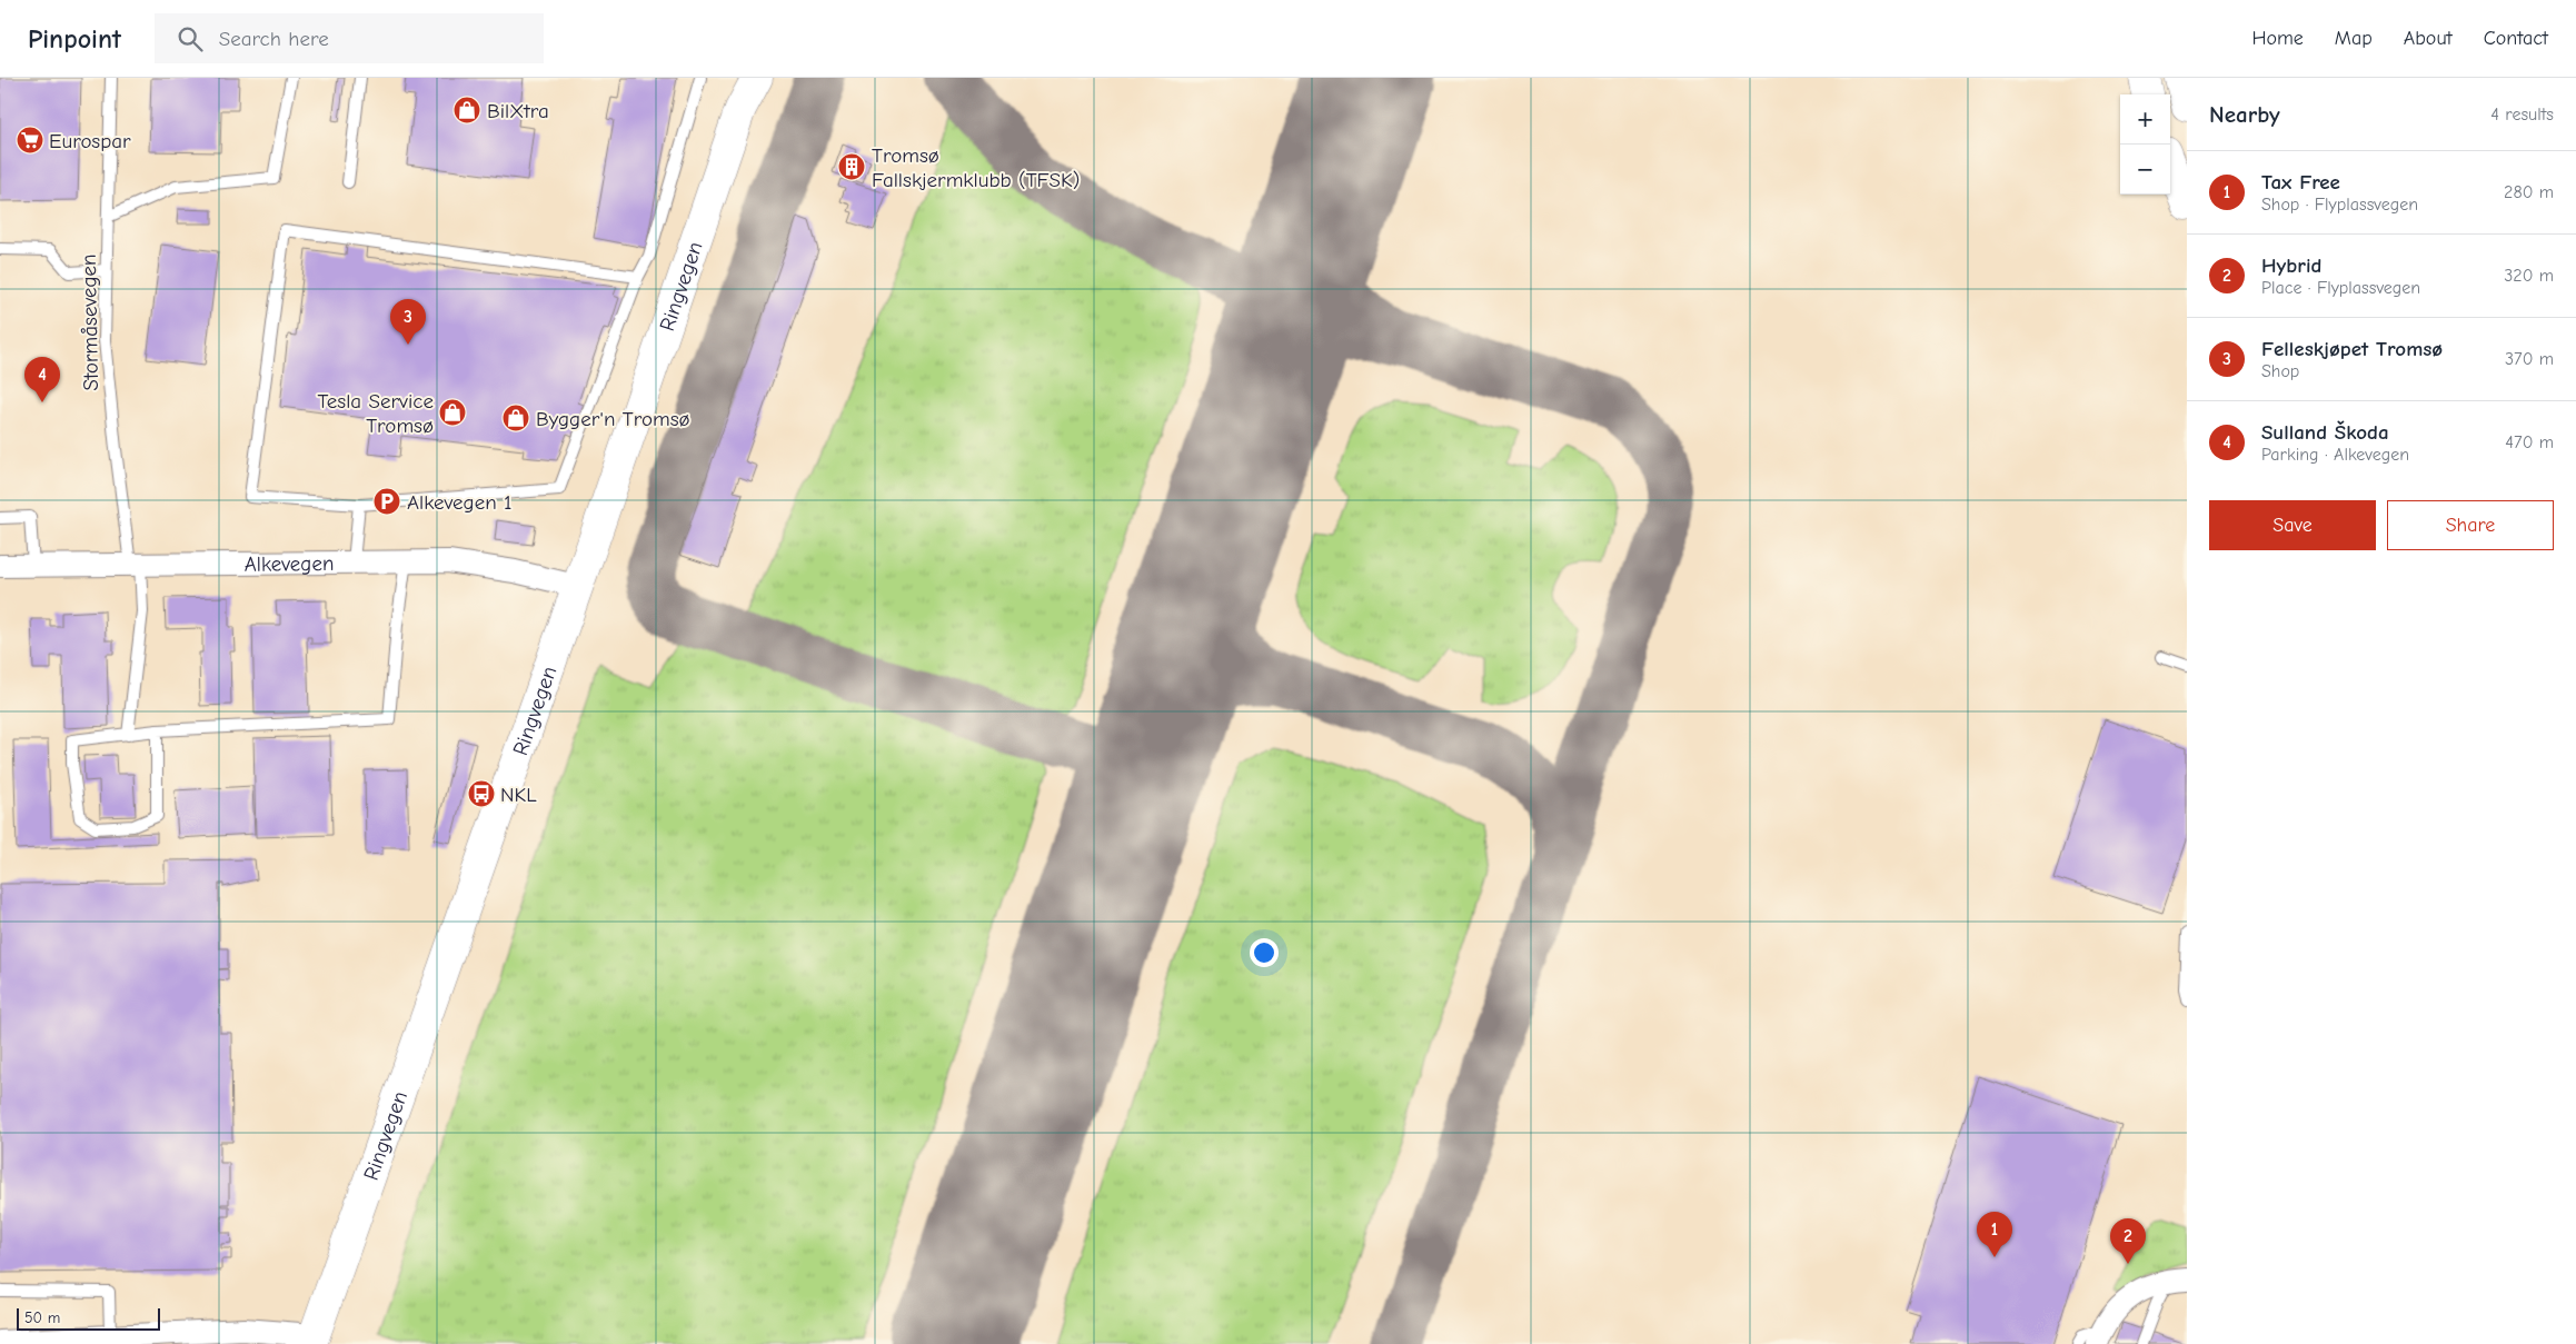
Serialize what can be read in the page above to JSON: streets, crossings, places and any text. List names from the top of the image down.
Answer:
{
  "streets": {
    "main road": ["Ringvegen"],
    "street": ["Alkevegen"],
    "lane": ["Stormåsevegen"]
  },
  "crossings": [
    ["Ringvegen", "Alkevegen"],
    ["Stormåsevegen", "Alkevegen"]
  ],
  "places": {
    "shop": ["BilXtra", "Tesla Service Tromsø", "Bygger'n Tromsø"],
    "supermarket": ["Eurospar"],
    "building": ["Tromsø Fallskjermklubb (TFSK)"],
    "parking": ["Alkevegen 1"],
    "bus stop": ["NKL"]
  },
  "scale_bar": "50 m",
  "page": {
    "header": "Pinpoint",
    "search": "Search here",
    "nav": [
      "Home",
      "Map",
      "About",
      "Contact"
    ],
    "heading": ["Nearby", "4 results"],
    "map_buttons": ["+", "−"],
    "list": [
      {
        "mark": "1",
        "name": "Tax Free",
        "note": "Shop · Flyplassvegen",
        "value": "280 m"
      },
      {
        "mark": "2",
        "name": "Hybrid",
        "note": "Place · Flyplassvegen",
        "value": "320 m"
      },
      {
        "mark": "3",
        "name": "Felleskjøpet Tromsø",
        "note": "Shop",
        "value": "370 m"
      },
      {
        "mark": "4",
        "name": "Sulland Škoda",
        "note": "Parking · Alkevegen",
        "value": "470 m"
      }
    ],
    "pins": [
      "3",
      "4",
      "1",
      "2"
    ],
    "buttons": ["Save", "Share"],
    "scale": "50 m"
  }
}
